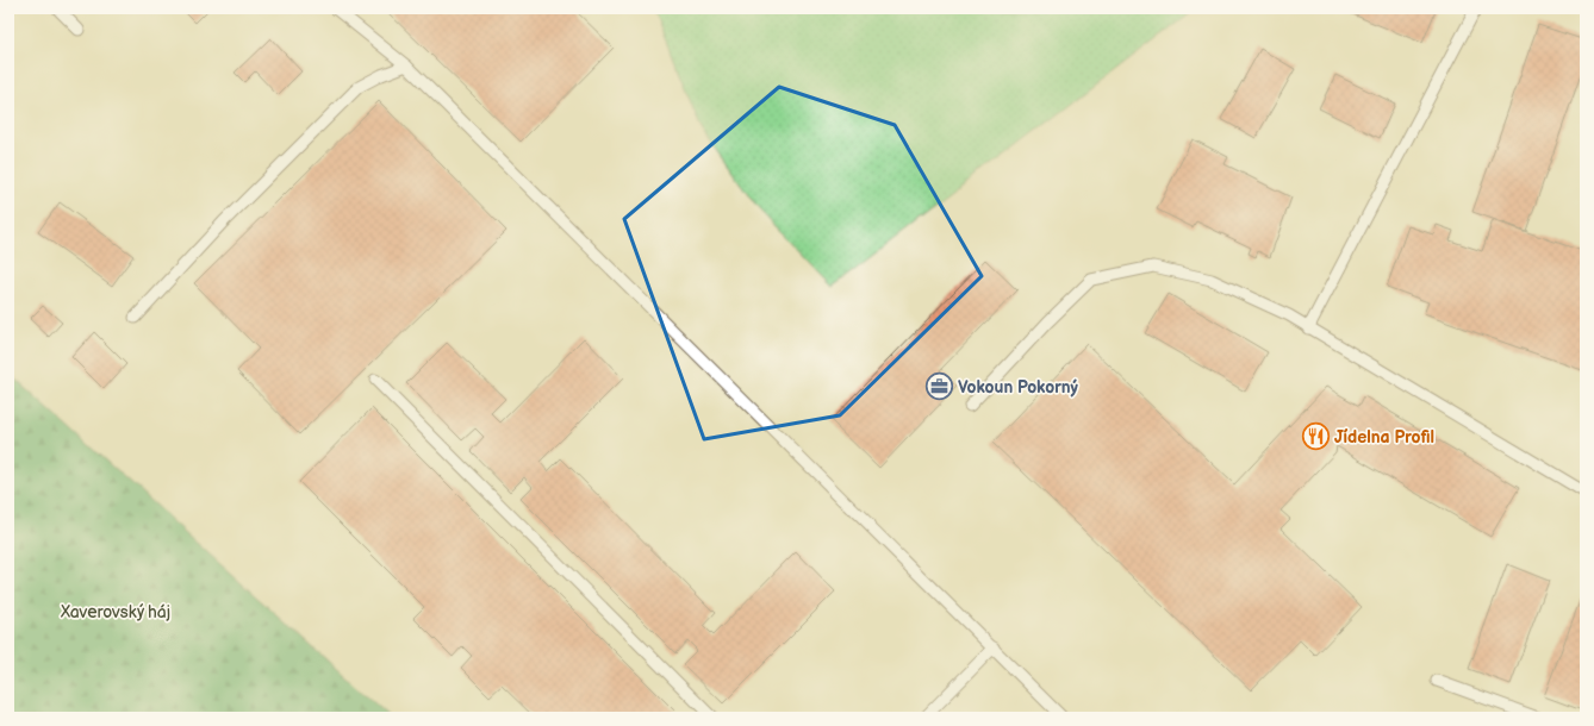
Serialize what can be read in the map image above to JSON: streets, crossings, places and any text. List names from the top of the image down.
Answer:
{
  "parks": ["Xaverovský háj"],
  "places": {
    "office": ["Vokoun Pokorný"],
    "restaurant": ["Jídelna Profil"]
  }
}
